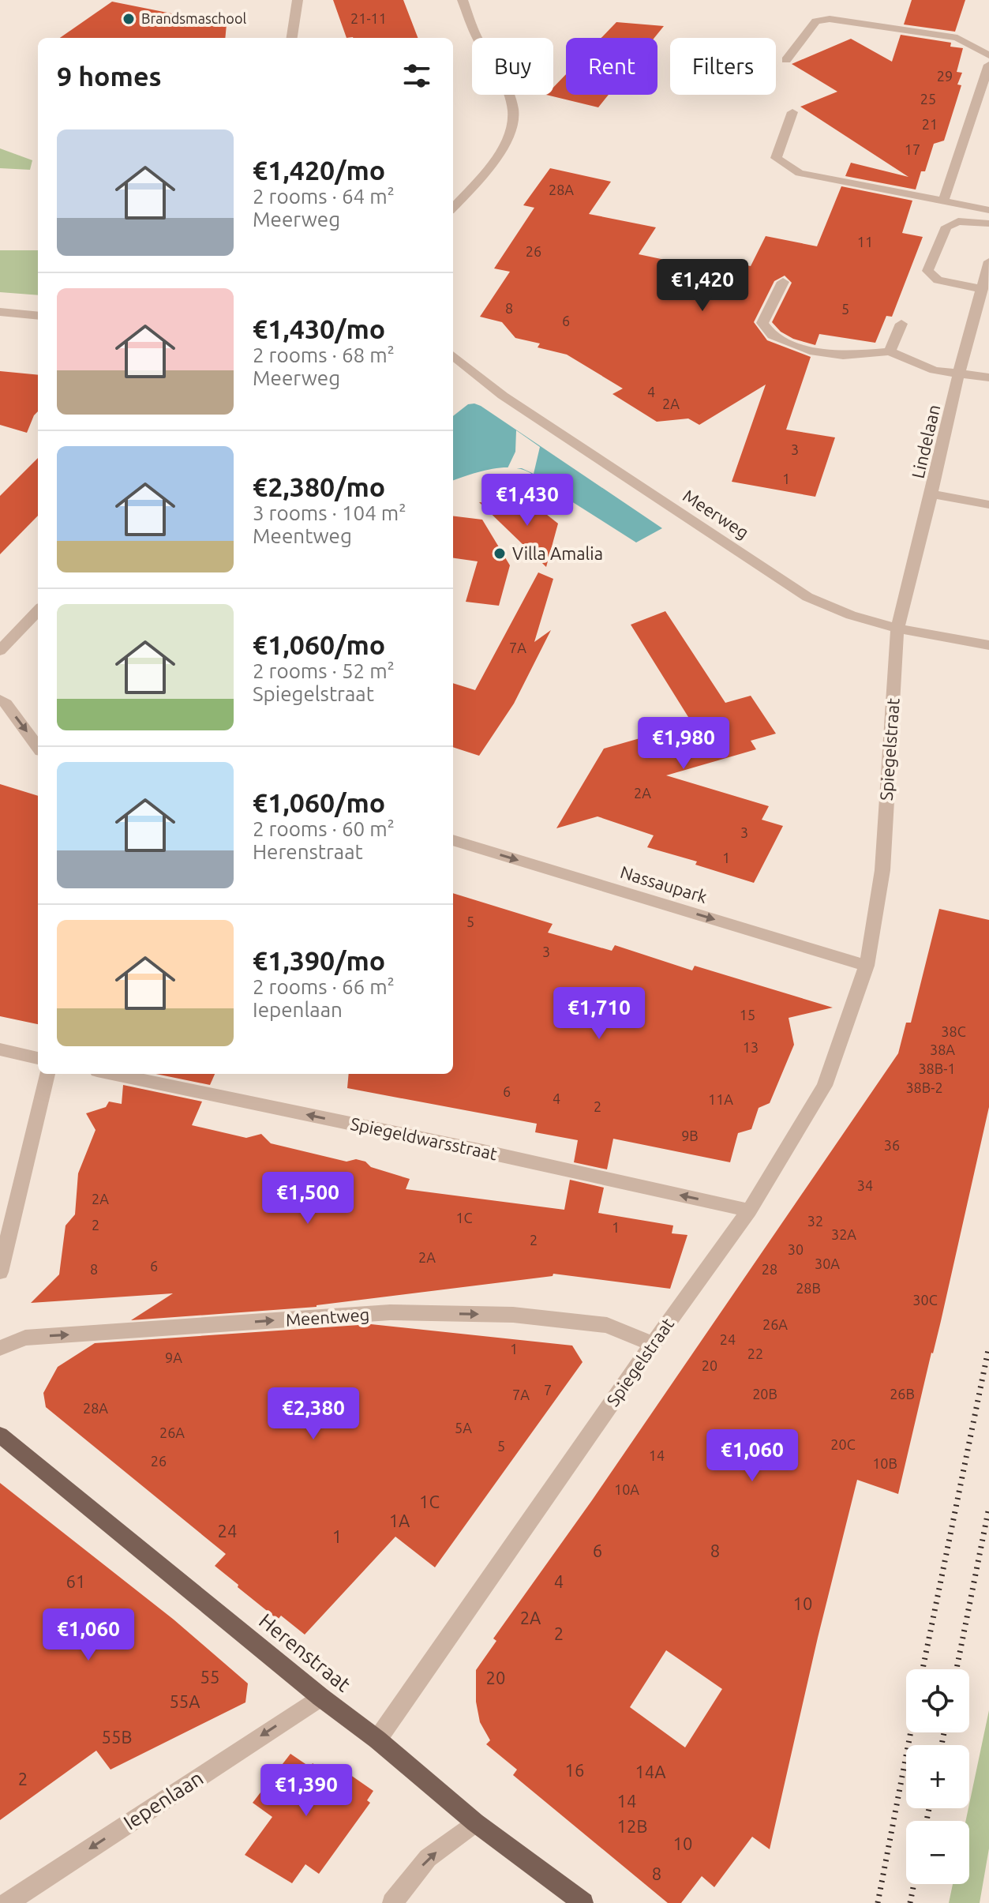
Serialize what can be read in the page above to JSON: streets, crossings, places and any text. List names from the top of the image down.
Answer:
{
  "streets": {
    "main road": ["Herenstraat"],
    "street": [
      "Lindelaan",
      "Meerweg",
      "Spiegelstraat",
      "Nassaupark",
      "Spiegeldwarsstraat",
      "Meentweg",
      "Iepenlaan"
    ]
  },
  "crossings": [
    ["Lindelaan", "Meerweg"],
    ["Lindelaan", "Spiegelstraat"],
    ["Meerweg", "Spiegelstraat"],
    ["Spiegelstraat", "Nassaupark"],
    ["Spiegelstraat", "Spiegeldwarsstraat"],
    ["Spiegelstraat", "Meentweg"],
    ["Spiegelstraat", "Herenstraat"],
    ["Herenstraat", "Iepenlaan"]
  ],
  "one_way": [
    "Nassaupark",
    "Spiegeldwarsstraat",
    "Meentweg",
    "Iepenlaan"
  ],
  "places": ["Brandsmaschool", "Villa Amalia"],
  "house_numbers": [
    "21-11",
    "29",
    "25",
    "21",
    "17",
    "28A",
    "11",
    "26",
    "8",
    "5",
    "6",
    "4",
    "2A",
    "3",
    "1",
    "7A",
    "2A",
    "3",
    "1",
    "5",
    "3",
    "15",
    "38C",
    "13",
    "38A",
    "38B-1",
    "38B-2",
    "6",
    "4",
    "11A",
    "2",
    "9B",
    "36",
    "34",
    "2A",
    "1C",
    "32",
    "2",
    "1",
    "32A",
    "2",
    "30",
    "2A",
    "30A",
    "6",
    "8",
    "28",
    "28B",
    "30C",
    "26A",
    "24",
    "1",
    "22",
    "9A",
    "20",
    "7",
    "20B",
    "26B",
    "7A",
    "28A",
    "5A",
    "26A",
    "20C",
    "5",
    "14",
    "26",
    "10B",
    "10A",
    "1C",
    "1A",
    "24",
    "1",
    "6",
    "8",
    "61",
    "4",
    "10",
    "2A",
    "2",
    "55",
    "20",
    "55A",
    "55B",
    "16",
    "14A",
    "2",
    "14",
    "12B",
    "10",
    "8"
  ],
  "page": {
    "chip": ["Buy", "Rent", "Filters"],
    "heading": "9 homes",
    "list": [
      {
        "name": "€1,420/mo",
        "note": "2 rooms · 64 m² · Meerweg"
      },
      {
        "name": "€1,430/mo",
        "note": "2 rooms · 68 m² · Meerweg"
      },
      {
        "name": "€2,380/mo",
        "note": "3 rooms · 104 m² · Meentweg"
      },
      {
        "name": "€1,060/mo",
        "note": "2 rooms · 52 m² · Spiegelstraat"
      },
      {
        "name": "€1,060/mo",
        "note": "2 rooms · 60 m² · Herenstraat"
      },
      {
        "name": "€1,390/mo",
        "note": "2 rooms · 66 m² · Iepenlaan"
      }
    ],
    "price": [
      "€1,420",
      "€1,430",
      "€1,980",
      "€1,710",
      "€1,500",
      "€2,380",
      "€1,060",
      "€1,060",
      "€1,390"
    ],
    "map_buttons": ["+", "−"]
  }
}
